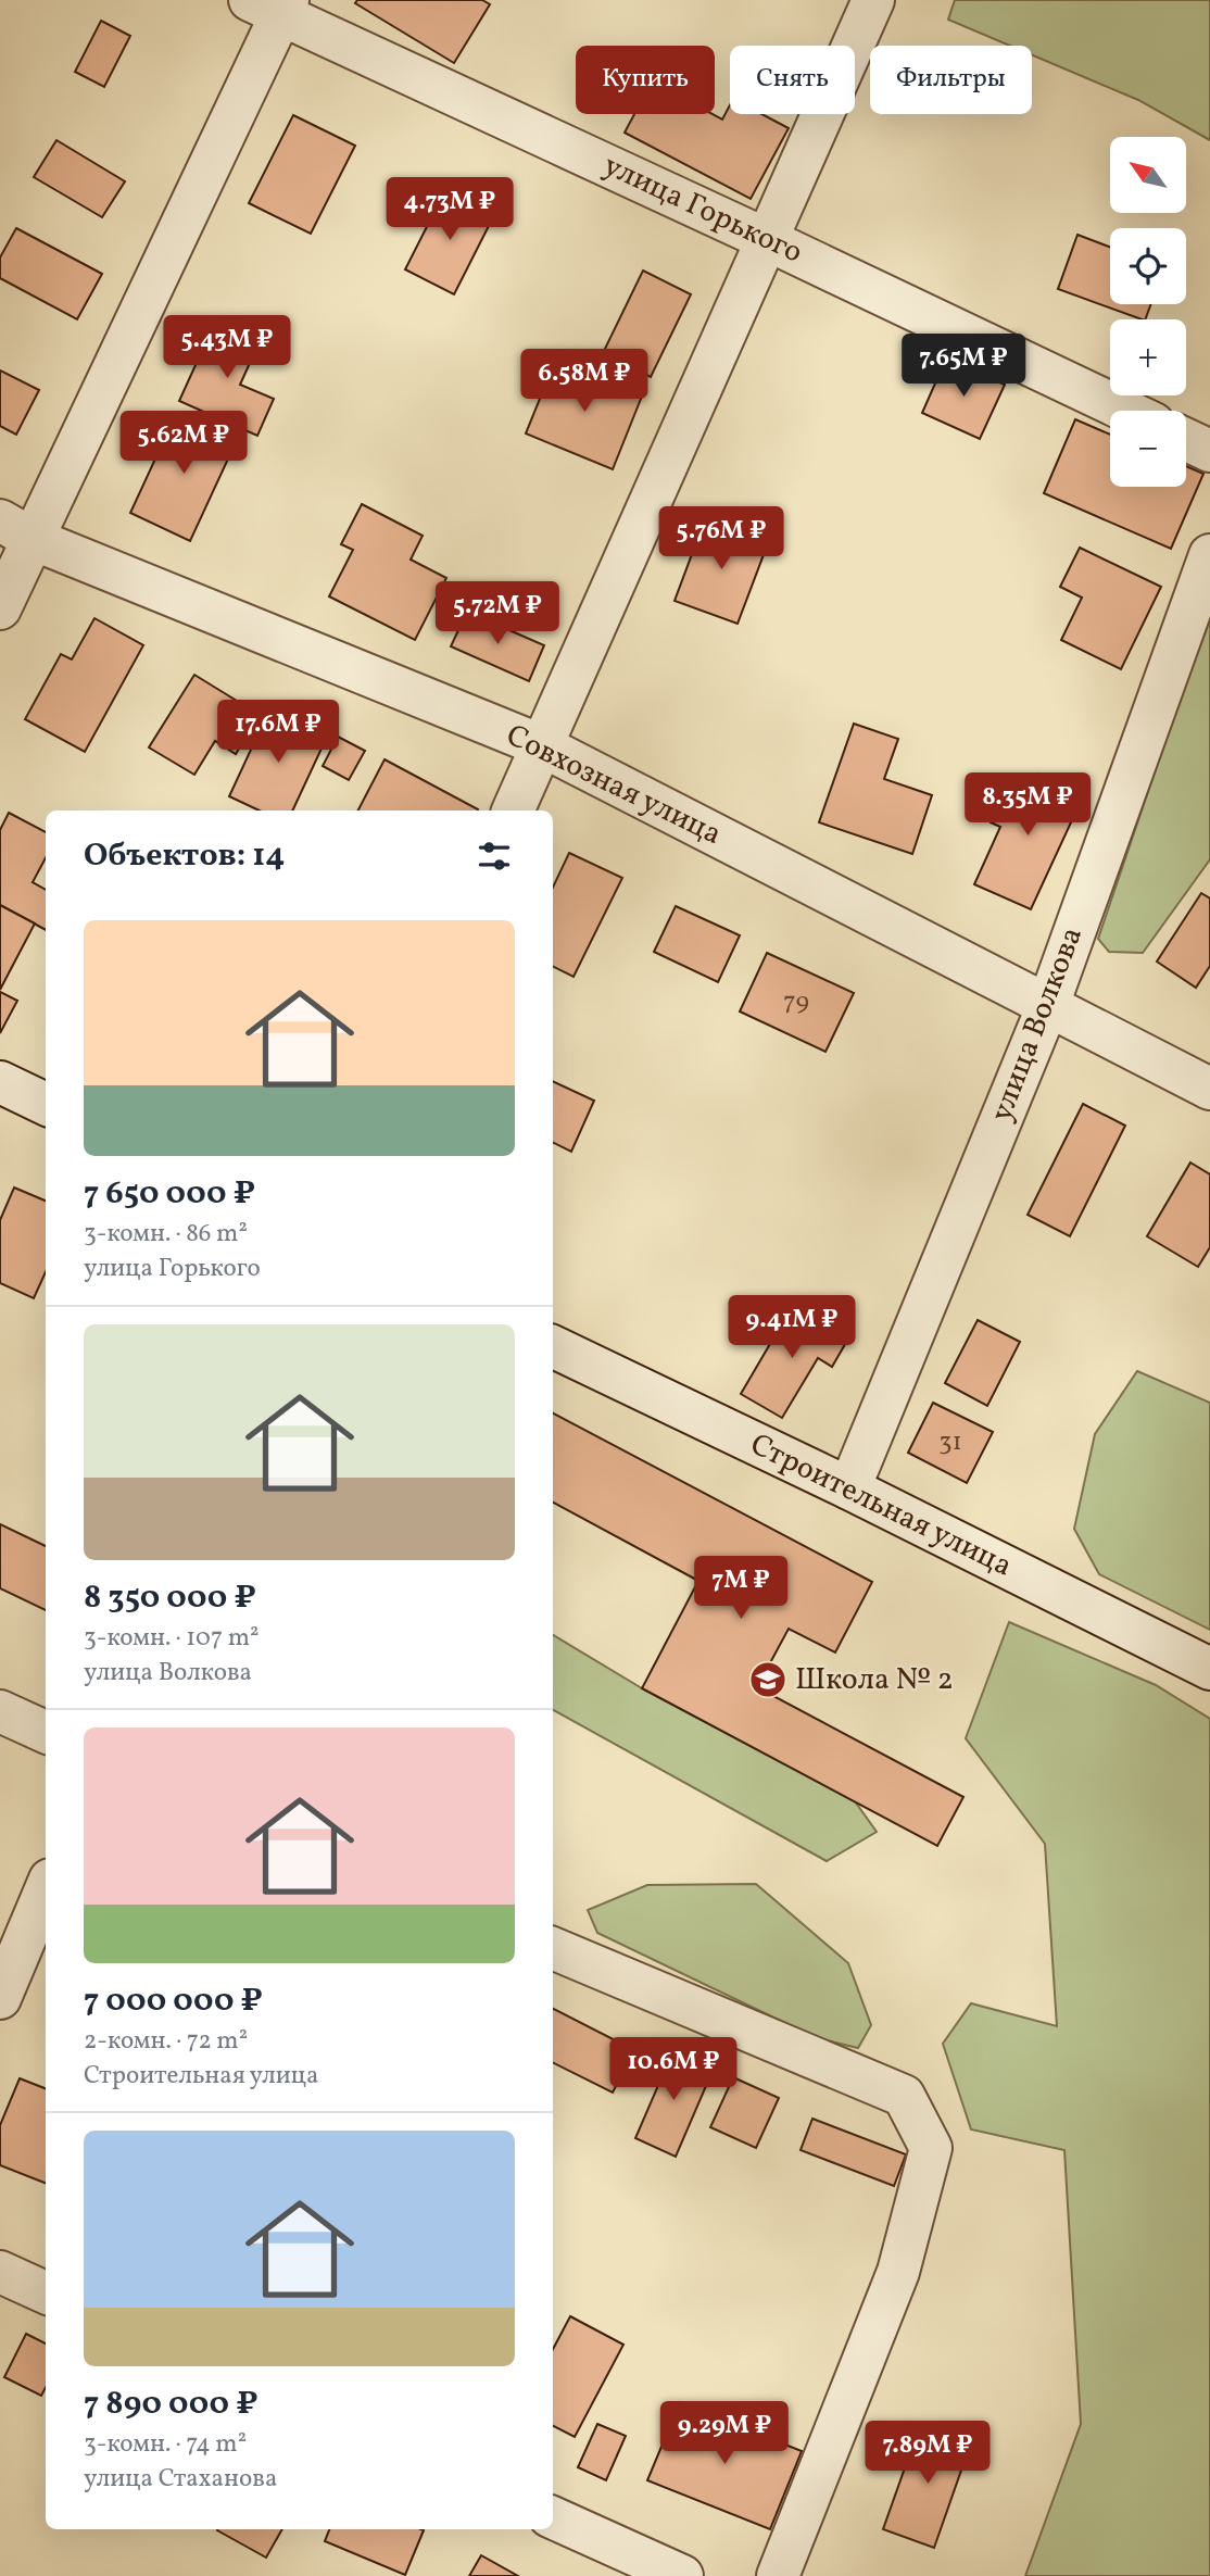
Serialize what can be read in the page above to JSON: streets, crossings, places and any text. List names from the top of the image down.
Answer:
{
  "streets": {
    "street": [
      "улица Горького",
      "Совхозная улица",
      "улица Волкова",
      "Строительная улица"
    ]
  },
  "crossings": [
    ["Совхозная улица", "улица Волкова"],
    ["улица Волкова", "Строительная улица"]
  ],
  "places": {
    "school or university": ["Школа № 2"]
  },
  "house_numbers": ["79", "31"],
  "north": "top left",
  "page": {
    "chip": ["Купить", "Снять", "Фильтры"],
    "map_buttons": ["+", "−"],
    "price": [
      "4.73M ₽",
      "5.43M ₽",
      "7.65M ₽",
      "6.58M ₽",
      "5.62M ₽",
      "5.76M ₽",
      "5.72M ₽",
      "17.6M ₽",
      "8.35M ₽",
      "9.41M ₽",
      "7M ₽",
      "10.6M ₽",
      "9.29M ₽",
      "7.89M ₽"
    ],
    "heading": "Объектов: 14",
    "list": [
      {
        "name": "7 650 000 ₽",
        "note": "3-комн. · 86 m² · улица Горького"
      },
      {
        "name": "8 350 000 ₽",
        "note": "3-комн. · 107 m² · улица Волкова"
      },
      {
        "name": "7 000 000 ₽",
        "note": "2-комн. · 72 m² · Строительная улица"
      },
      {
        "name": "7 890 000 ₽",
        "note": "3-комн. · 74 m² · улица Стаханова"
      }
    ]
  }
}
